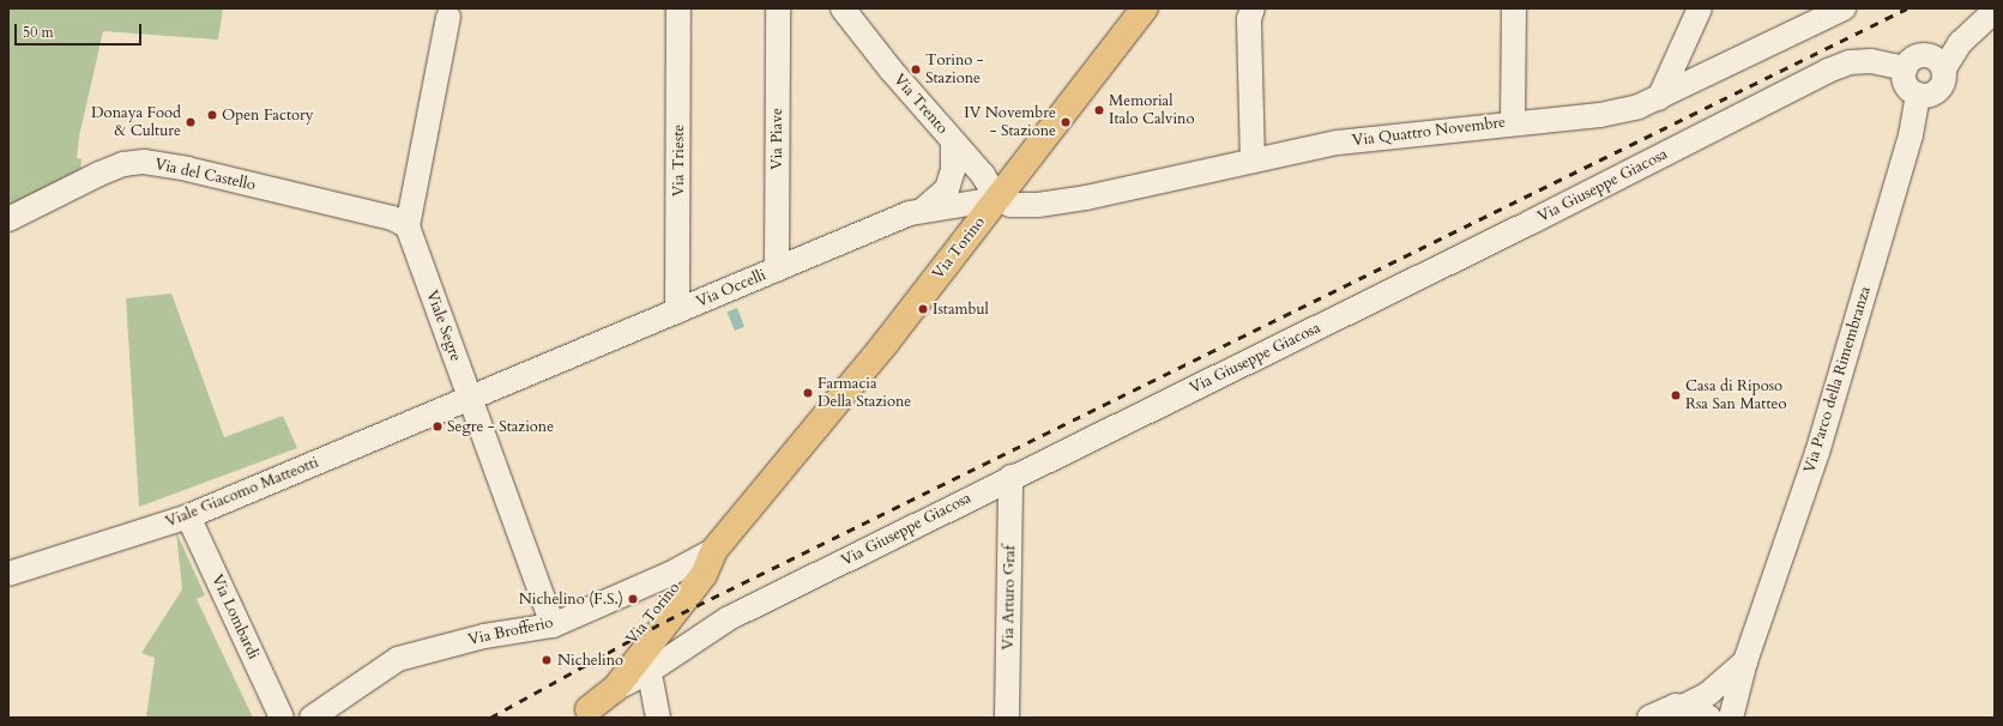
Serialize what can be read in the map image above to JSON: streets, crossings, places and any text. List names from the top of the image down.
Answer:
{
  "streets": {
    "main road": ["Via Torino"],
    "street": [
      "Via Trento",
      "Via Quattro Novembre",
      "Via Piave",
      "Via Trieste",
      "Via del Castello",
      "Via Giuseppe Giacosa",
      "Via Occelli",
      "Viale Segre",
      "Via Parco della Rimembranza",
      "Viale Giacomo Matteotti",
      "Via Arturo Graf",
      "Via Lombardi",
      "Via Brofferio"
    ]
  },
  "crossings": [
    ["Via Trento", "Via Quattro Novembre"],
    ["Via Trento", "Via Torino"],
    ["Via Trento", "Via Occelli"],
    ["Via Quattro Novembre", "Via Torino"],
    ["Via Quattro Novembre", "Via Occelli"],
    ["Via Piave", "Via Occelli"],
    ["Via Trieste", "Via Occelli"],
    ["Via del Castello", "Viale Segre"],
    ["Via Giuseppe Giacosa", "Via Torino"],
    ["Via Giuseppe Giacosa", "Via Parco della Rimembranza"],
    ["Via Giuseppe Giacosa", "Via Arturo Graf"],
    ["Via Torino", "Via Occelli"],
    ["Via Torino", "Via Brofferio"],
    ["Via Occelli", "Viale Segre"],
    ["Via Occelli", "Viale Giacomo Matteotti"],
    ["Viale Segre", "Viale Giacomo Matteotti"],
    ["Viale Segre", "Via Brofferio"],
    ["Viale Giacomo Matteotti", "Via Lombardi"]
  ],
  "places": [
    "Torino - Stazione",
    "Memorial Italo Calvino",
    "Open Factory",
    "Donaya Food & Culture",
    "IV Novembre - Stazione",
    "Istambul",
    "Farmacia Della Stazione",
    "Casa di Riposo Rsa San Matteo",
    "Segre - Stazione",
    "Nichelino (F.S.)",
    "Nichelino"
  ],
  "scale_bar": "50 m"
}
